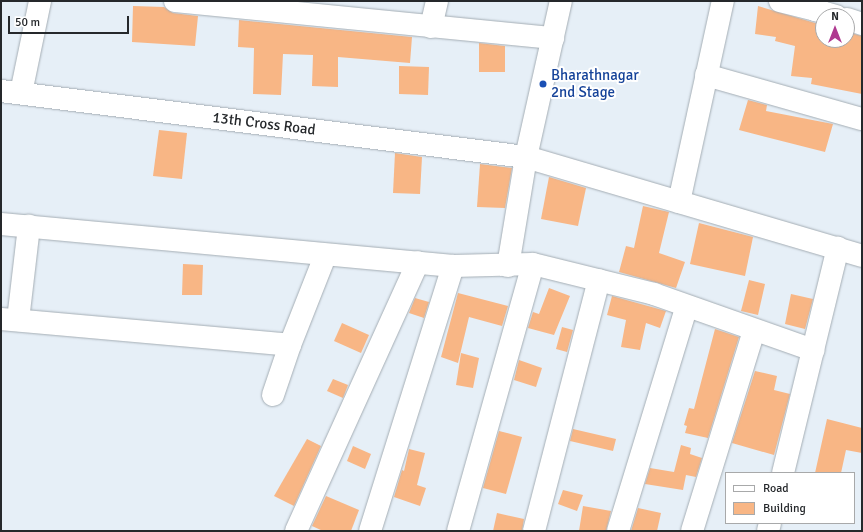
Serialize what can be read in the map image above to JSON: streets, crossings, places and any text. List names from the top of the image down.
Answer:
{
  "streets": {
    "street": ["13th Cross Road"]
  },
  "places": ["Bharathnagar 2nd Stage"],
  "legend": ["Road", "Building"],
  "scale_bar": "50 m",
  "north": "top"
}
